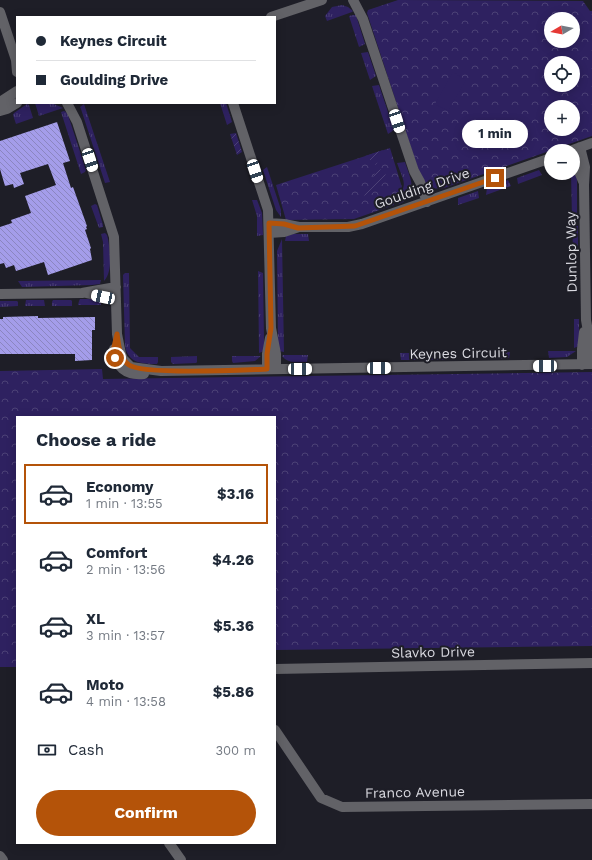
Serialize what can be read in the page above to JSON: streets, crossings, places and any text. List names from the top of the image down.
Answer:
{
  "streets": {
    "street": [
      "Goulding Drive",
      "Dunlop Way",
      "Keynes Circuit",
      "Slavko Drive",
      "Franco Avenue"
    ]
  },
  "crossings": [
    ["Dunlop Way", "Keynes Circuit"]
  ],
  "north": "left",
  "page": {
    "map_buttons": ["+", "−"],
    "banner": ["Keynes Circuit", "Goulding Drive"],
    "bubble": "1 min",
    "heading": "Choose a ride",
    "list": [
      {
        "name": "Economy",
        "note": "1 min · 13:55",
        "value": "$3.16"
      },
      {
        "name": "Comfort",
        "note": "2 min · 13:56",
        "value": "$4.26"
      },
      {
        "name": "XL",
        "note": "3 min · 13:57",
        "value": "$5.36"
      },
      {
        "name": "Moto",
        "note": "4 min · 13:58",
        "value": "$5.86"
      }
    ],
    "pay": ["Cash", "300 m"],
    "buttons": "Confirm"
  }
}
